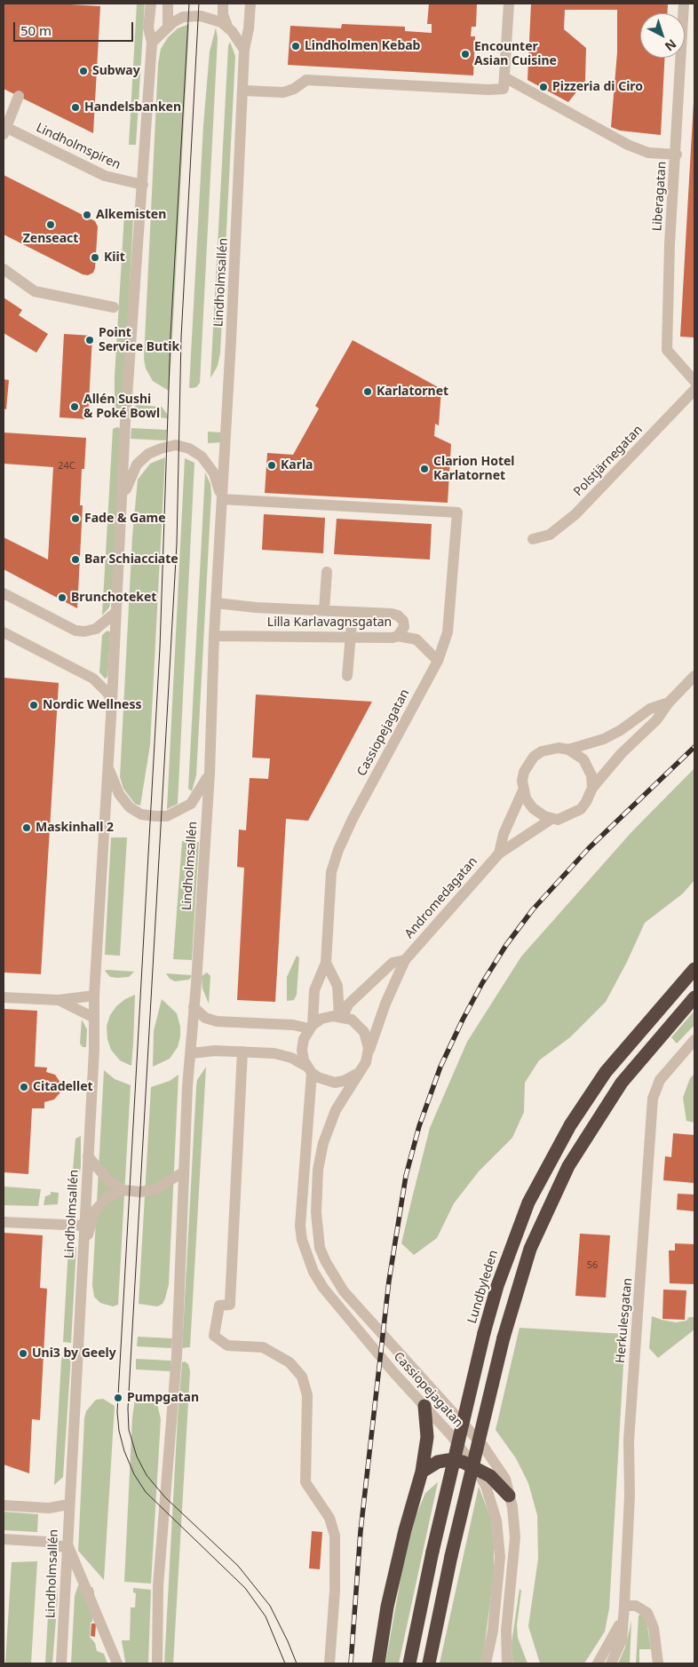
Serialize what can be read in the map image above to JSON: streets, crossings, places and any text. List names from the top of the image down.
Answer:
{
  "streets": {
    "highway": ["Lundbyleden"],
    "street": [
      "Lindholmspiren",
      "Liberagatan",
      "Lindholmsallén",
      "Polstjärnegatan",
      "Lilla Karlavagnsgatan",
      "Cassiopejagatan",
      "Andromedagatan",
      "Herkulesgatan"
    ]
  },
  "crossings": [
    ["Lindholmspiren", "Lindholmsallén"],
    ["Lindholmsallén", "Lilla Karlavagnsgatan"],
    ["Lindholmsallén", "Cassiopejagatan"],
    ["Cassiopejagatan", "Andromedagatan"]
  ],
  "places": [
    "Lindholmen Kebab",
    "Encounter Asian Cuisine",
    "Subway",
    "Pizzeria di Ciro",
    "Handelsbanken",
    "Alkemisten",
    "Zenseact",
    "Kiit",
    "Point Service Butik",
    "Karlatornet",
    "Allén Sushi & Poké Bowl",
    "Karla",
    "Clarion Hotel Karlatornet",
    "Fade & Game",
    "Bar Schiacciate",
    "Brunchoteket",
    "Nordic Wellness",
    "Maskinhall 2",
    "Citadellet",
    "Uni3 by Geely",
    "Pumpgatan"
  ],
  "house_numbers": ["24C", "56"],
  "scale_bar": "50 m",
  "north": "bottom right"
}
